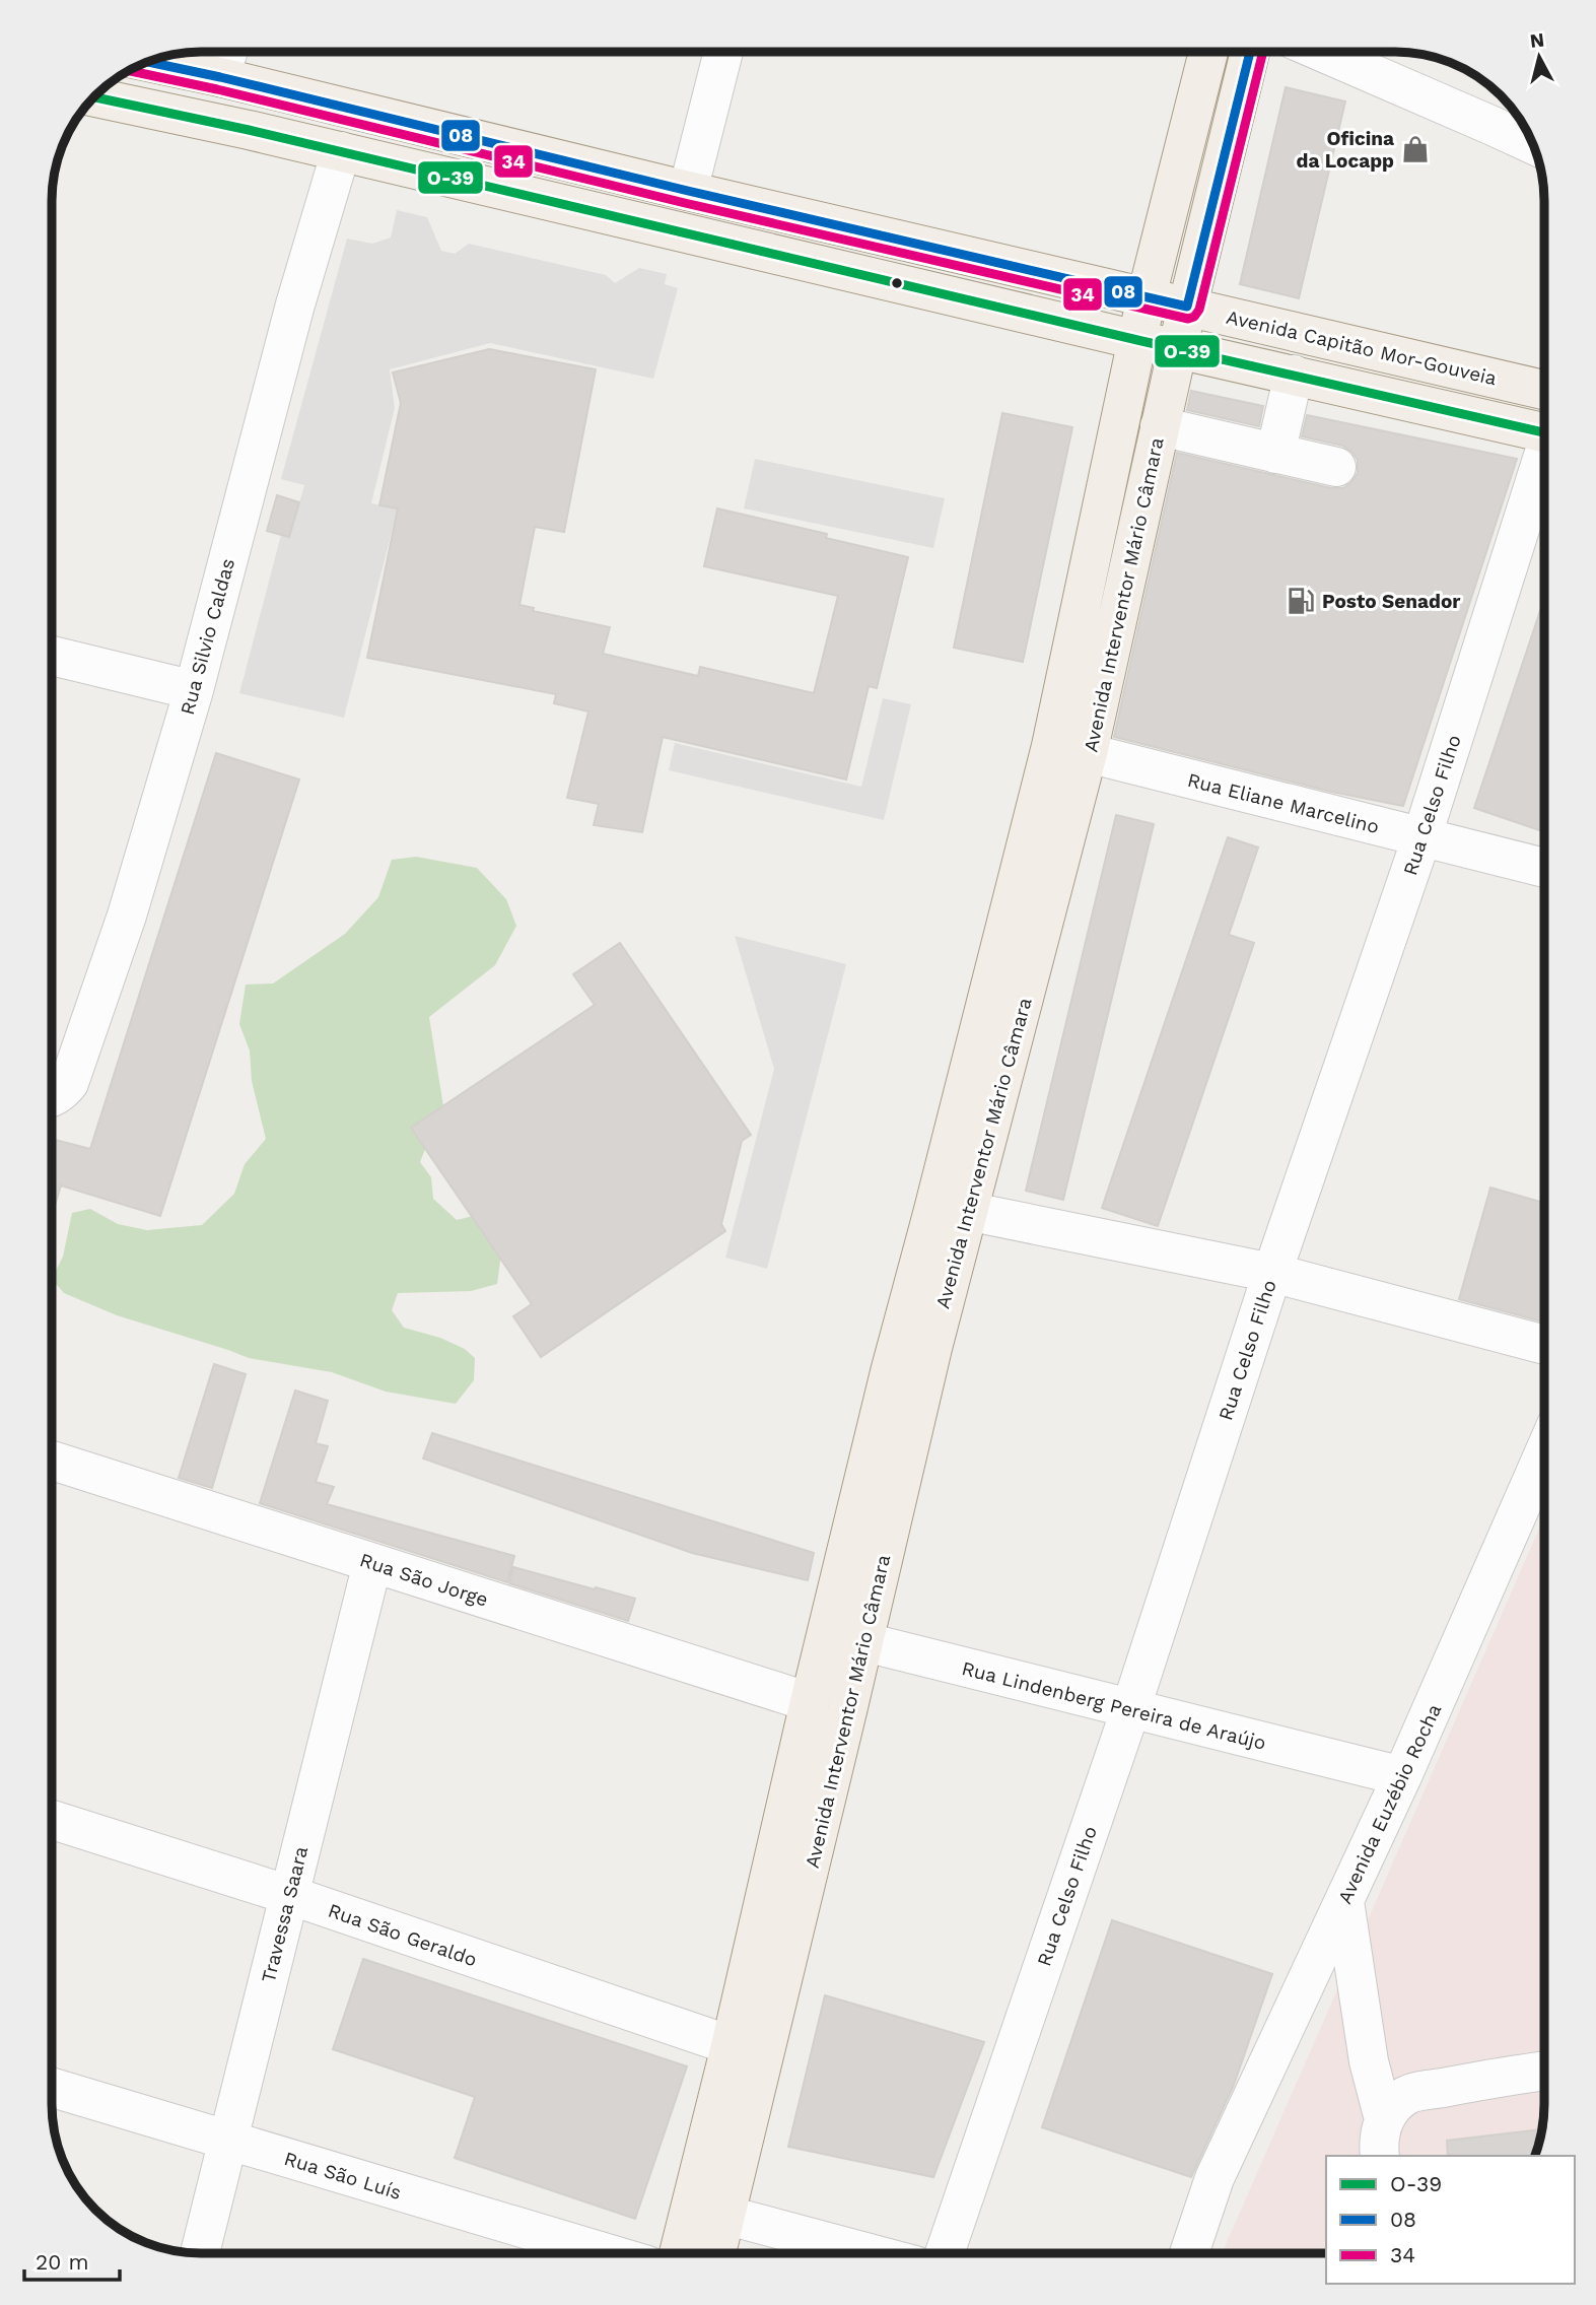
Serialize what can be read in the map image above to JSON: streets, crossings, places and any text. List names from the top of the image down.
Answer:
{
  "streets": {
    "main road": ["Avenida Capitão Mor-Gouveia", "Avenida Interventor Mário Câmara"],
    "street": [
      "Rua Silvio Caldas",
      "Rua Eliane Marcelino",
      "Rua Celso Filho",
      "Rua São Jorge",
      "Rua Lindenberg Pereira de Araújo",
      "Avenida Euzébio Rocha",
      "Travessa Saara",
      "Rua São Geraldo",
      "Rua São Luís"
    ]
  },
  "crossings": [
    ["Avenida Capitão Mor-Gouveia", "Avenida Interventor Mário Câmara"],
    ["Avenida Interventor Mário Câmara", "Rua Eliane Marcelino"],
    ["Avenida Interventor Mário Câmara", "Rua São Jorge"],
    ["Avenida Interventor Mário Câmara", "Rua Lindenberg Pereira de Araújo"],
    ["Avenida Interventor Mário Câmara", "Rua São Geraldo"],
    ["Rua Eliane Marcelino", "Rua Celso Filho"],
    ["Rua Celso Filho", "Rua Lindenberg Pereira de Araújo"],
    ["Rua São Jorge", "Travessa Saara"],
    ["Rua Lindenberg Pereira de Araújo", "Avenida Euzébio Rocha"],
    ["Travessa Saara", "Rua São Geraldo"],
    ["Travessa Saara", "Rua São Luís"]
  ],
  "places": {
    "shop": ["Oficina da Locapp"],
    "fuel station": ["Posto Senador"]
  },
  "lines": ["transit line 08", "transit line 34", "transit line O-39"],
  "legend": ["O-39", "08", "34"],
  "scale_bar": "20 m",
  "north": "top"
}
